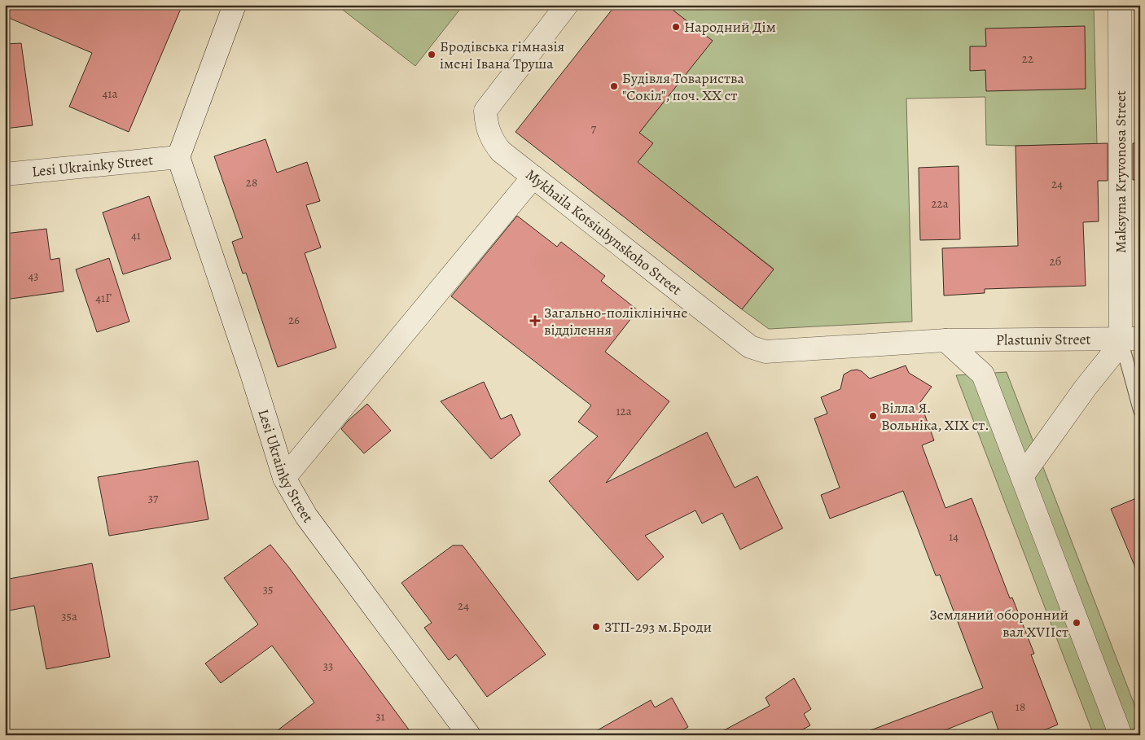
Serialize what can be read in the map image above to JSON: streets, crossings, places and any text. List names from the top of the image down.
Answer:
{
  "streets": {
    "street": [
      "Lesi Ukrainky Street",
      "Maksyma Kryvonosa Street",
      "Mykhaila Kotsiubynskoho Street",
      "Plastuniv Street"
    ]
  },
  "crossings": [
    ["Maksyma Kryvonosa Street", "Plastuniv Street"],
    ["Mykhaila Kotsiubynskoho Street", "Plastuniv Street"]
  ],
  "places": {
    "other": [
      "Народний Дім",
      "Бродівська гімназія імені Івана Труша",
      "Будівля Товариства \"Сокіл\", поч. ХХ ст",
      "Вілла Я. Вольніка, XIX ст.",
      "Земляний оборонний вал XVIIст",
      "ЗТП-293 м.Броди"
    ],
    "health": ["Загально-поліклінічне відділення"]
  },
  "house_numbers": [
    "22",
    "41а",
    "7",
    "28",
    "24",
    "22а",
    "41",
    "2б",
    "43",
    "41Г",
    "26",
    "12а",
    "37",
    "14",
    "35",
    "24",
    "35а",
    "33",
    "18",
    "31"
  ]
}
